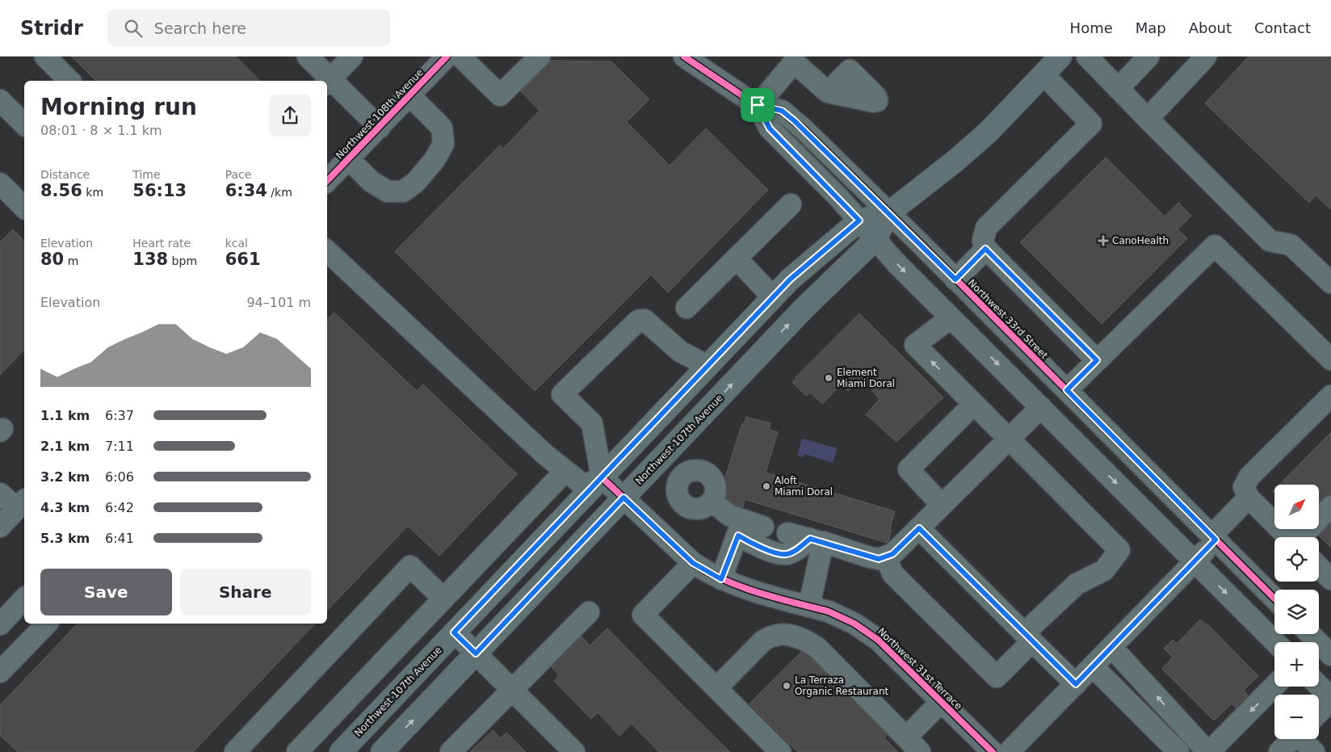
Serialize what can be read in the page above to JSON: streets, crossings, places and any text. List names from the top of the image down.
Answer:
{
  "streets": {
    "main road": ["Northwest 107th Avenue"],
    "street": ["Northwest 108th Avenue", "Northwest 33rd Street", "Northwest 31st Terrace"]
  },
  "crossings": [
    ["Northwest 33rd Street", "Northwest 107th Avenue"],
    ["Northwest 107th Avenue", "Northwest 31st Terrace"]
  ],
  "places": {
    "health": ["CanoHealth"],
    "other": ["Element Miami Doral", "Aloft Miami Doral", "La Terraza Organic Restaurant"]
  },
  "north": "top right",
  "page": {
    "header": "Stridr",
    "search": "Search here",
    "nav": [
      "Home",
      "Map",
      "About",
      "Contact"
    ],
    "heading": ["Morning run", "08:01 · 8 × 1.1 km"],
    "stats": [
      ["Distance", "8.56 km"],
      ["Time", "56:13"],
      ["Pace", "6:34 /km"],
      ["Elevation", "80 m"],
      ["Heart rate", "138 bpm"],
      ["kcal", "661"]
    ],
    "chart": ["Elevation", "94–101 m"],
    "list": [
      {
        "name": "1.1 km",
        "note": "6:37"
      },
      {
        "name": "2.1 km",
        "note": "7:11"
      },
      {
        "name": "3.2 km",
        "note": "6:06"
      },
      {
        "name": "4.3 km",
        "note": "6:42"
      },
      {
        "name": "5.3 km",
        "note": "6:41"
      }
    ],
    "map_buttons": ["+", "−"],
    "buttons": ["Save", "Share"]
  }
}
